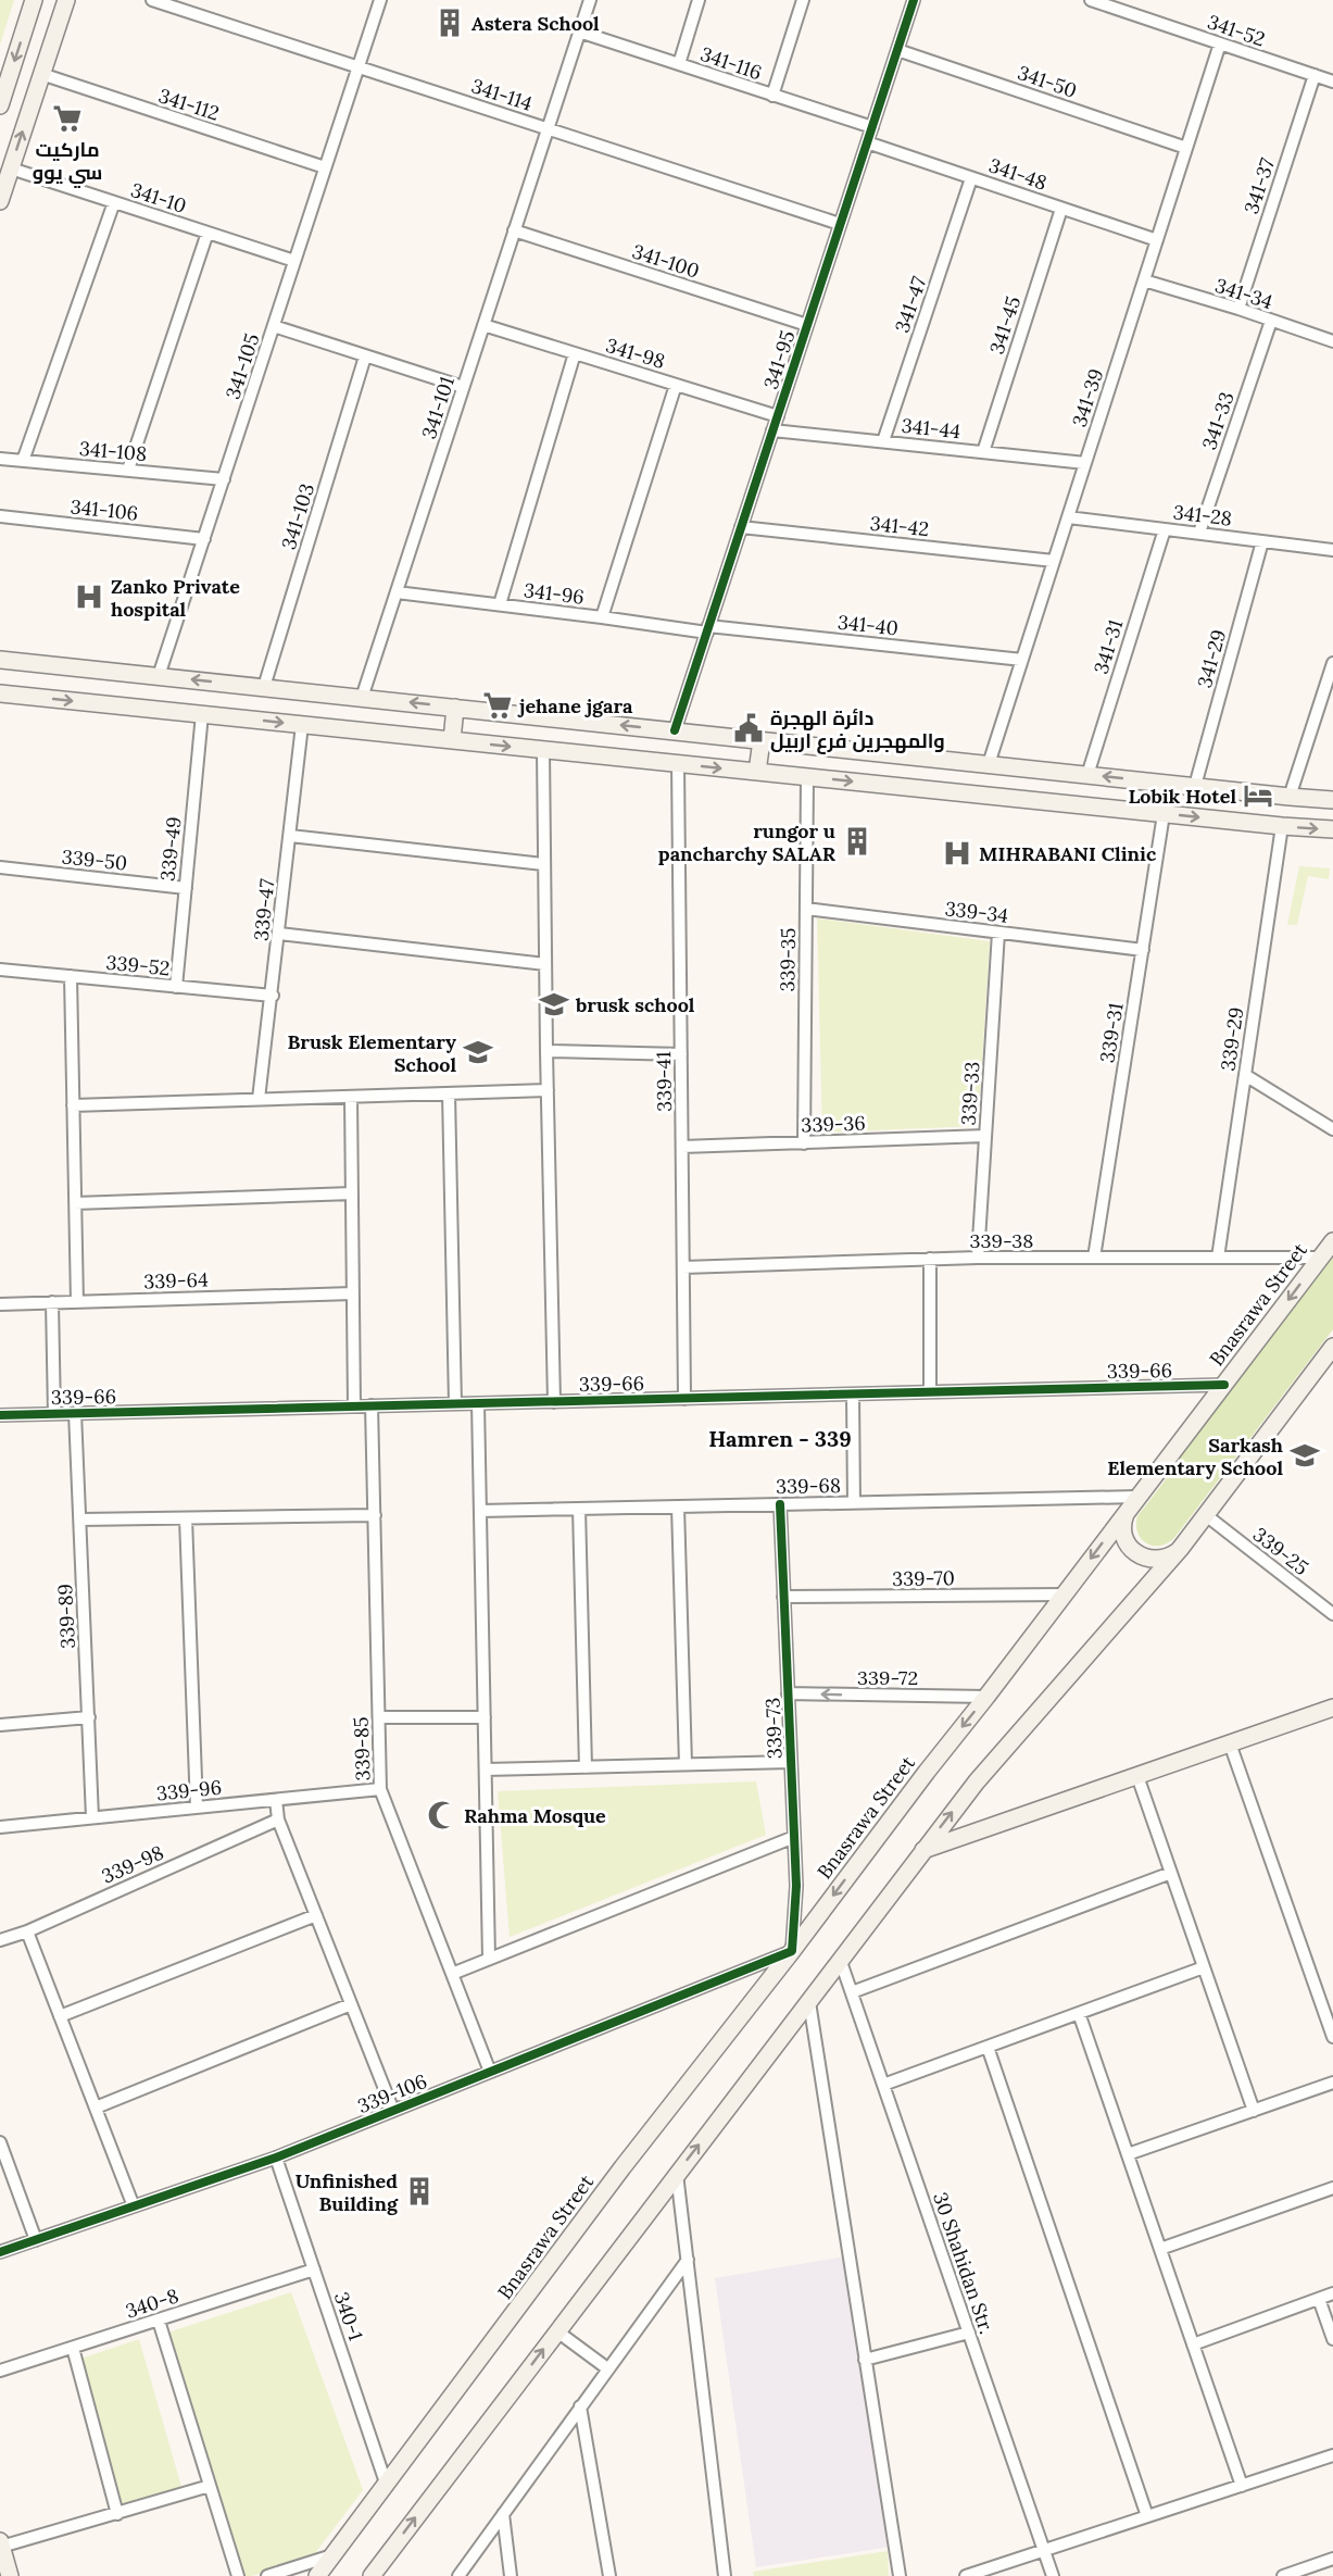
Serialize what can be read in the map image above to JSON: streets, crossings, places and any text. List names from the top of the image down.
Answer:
{
  "streets": {
    "main road": ["Bnasrawa Street"],
    "street": [
      "341-52",
      "341-116",
      "341-50",
      "341-114",
      "341-112",
      "341-48",
      "341-37",
      "341-10",
      "341-100",
      "341-34",
      "341-47",
      "341-45",
      "341-98",
      "341-95",
      "341-105",
      "341-39",
      "341-101",
      "341-33",
      "341-44",
      "341-108",
      "341-106",
      "341-28",
      "341-103",
      "341-42",
      "341-96",
      "341-40",
      "341-31",
      "341-29",
      "339-49",
      "339-50",
      "339-47",
      "339-34",
      "339-35",
      "339-52",
      "339-31",
      "339-29",
      "339-41",
      "339-33",
      "339-36",
      "339-38",
      "339-64",
      "339-66",
      "339-68",
      "339-25",
      "339-70",
      "339-89",
      "339-72",
      "339-73",
      "339-85",
      "339-96",
      "339-98",
      "339-106",
      "30 Shahidan Str.",
      "340-8",
      "340-1"
    ]
  },
  "crossings": [
    ["341-52", "341-37"],
    ["341-52", "341-39"],
    ["341-116", "341-95"],
    ["341-116", "341-101"],
    ["341-50", "341-95"],
    ["341-50", "341-39"],
    ["341-114", "341-95"],
    ["341-114", "341-105"],
    ["341-114", "341-101"],
    ["341-112", "341-105"],
    ["341-48", "341-47"],
    ["341-48", "341-45"],
    ["341-48", "341-95"],
    ["341-48", "341-39"],
    ["341-37", "341-34"],
    ["341-10", "341-105"],
    ["341-100", "341-95"],
    ["341-100", "341-101"],
    ["341-34", "341-39"],
    ["341-34", "341-33"],
    ["341-47", "341-44"],
    ["341-45", "341-44"],
    ["341-98", "341-95"],
    ["341-98", "341-101"],
    ["341-95", "341-44"],
    ["341-95", "341-42"],
    ["341-95", "341-96"],
    ["341-95", "341-40"],
    ["341-105", "341-108"],
    ["341-105", "341-106"],
    ["341-39", "341-44"],
    ["341-39", "341-28"],
    ["341-39", "341-42"],
    ["341-39", "341-40"],
    ["341-101", "341-96"],
    ["341-33", "341-28"],
    ["341-28", "341-31"],
    ["341-28", "341-29"],
    ["341-96", "341-40"],
    ["339-49", "339-50"],
    ["339-49", "339-52"],
    ["339-47", "339-52"],
    ["339-34", "339-35"],
    ["339-34", "339-31"],
    ["339-34", "339-33"],
    ["339-35", "339-36"],
    ["339-31", "339-38"],
    ["339-29", "339-38"],
    ["339-41", "339-36"],
    ["339-41", "339-38"],
    ["339-41", "339-66"],
    ["339-33", "339-36"],
    ["339-33", "339-38"],
    ["339-38", "Bnasrawa Street"],
    ["Bnasrawa Street", "339-66"],
    ["Bnasrawa Street", "339-68"],
    ["Bnasrawa Street", "339-70"],
    ["Bnasrawa Street", "339-72"],
    ["Bnasrawa Street", "339-73"],
    ["Bnasrawa Street", "339-106"],
    ["Bnasrawa Street", "340-1"],
    ["339-66", "339-89"],
    ["339-66", "339-85"],
    ["339-68", "339-73"],
    ["339-70", "339-73"],
    ["339-89", "339-96"],
    ["339-72", "339-73"],
    ["339-73", "339-106"],
    ["339-85", "339-96"],
    ["339-85", "339-106"],
    ["339-106", "340-1"],
    ["340-8", "340-1"]
  ],
  "one_way": ["339-72"],
  "districts": ["Hamren - 339"],
  "places": {
    "building": ["Astera School", "rungor u pancharchy SALAR", "Unfinished Building"],
    "supermarket": ["ماركيت سي يوو", "jehane jgara"],
    "hospital": ["Zanko Private hospital", "MIHRABANI Clinic"],
    "public building": ["دائرة الهجرة والمهجرين فرع اربيل"],
    "hotel": ["Lobik Hotel"],
    "school or university": ["brusk school", "Brusk Elementary School", "Sarkash Elementary School"],
    "mosque": ["Rahma Mosque"]
  }
}
